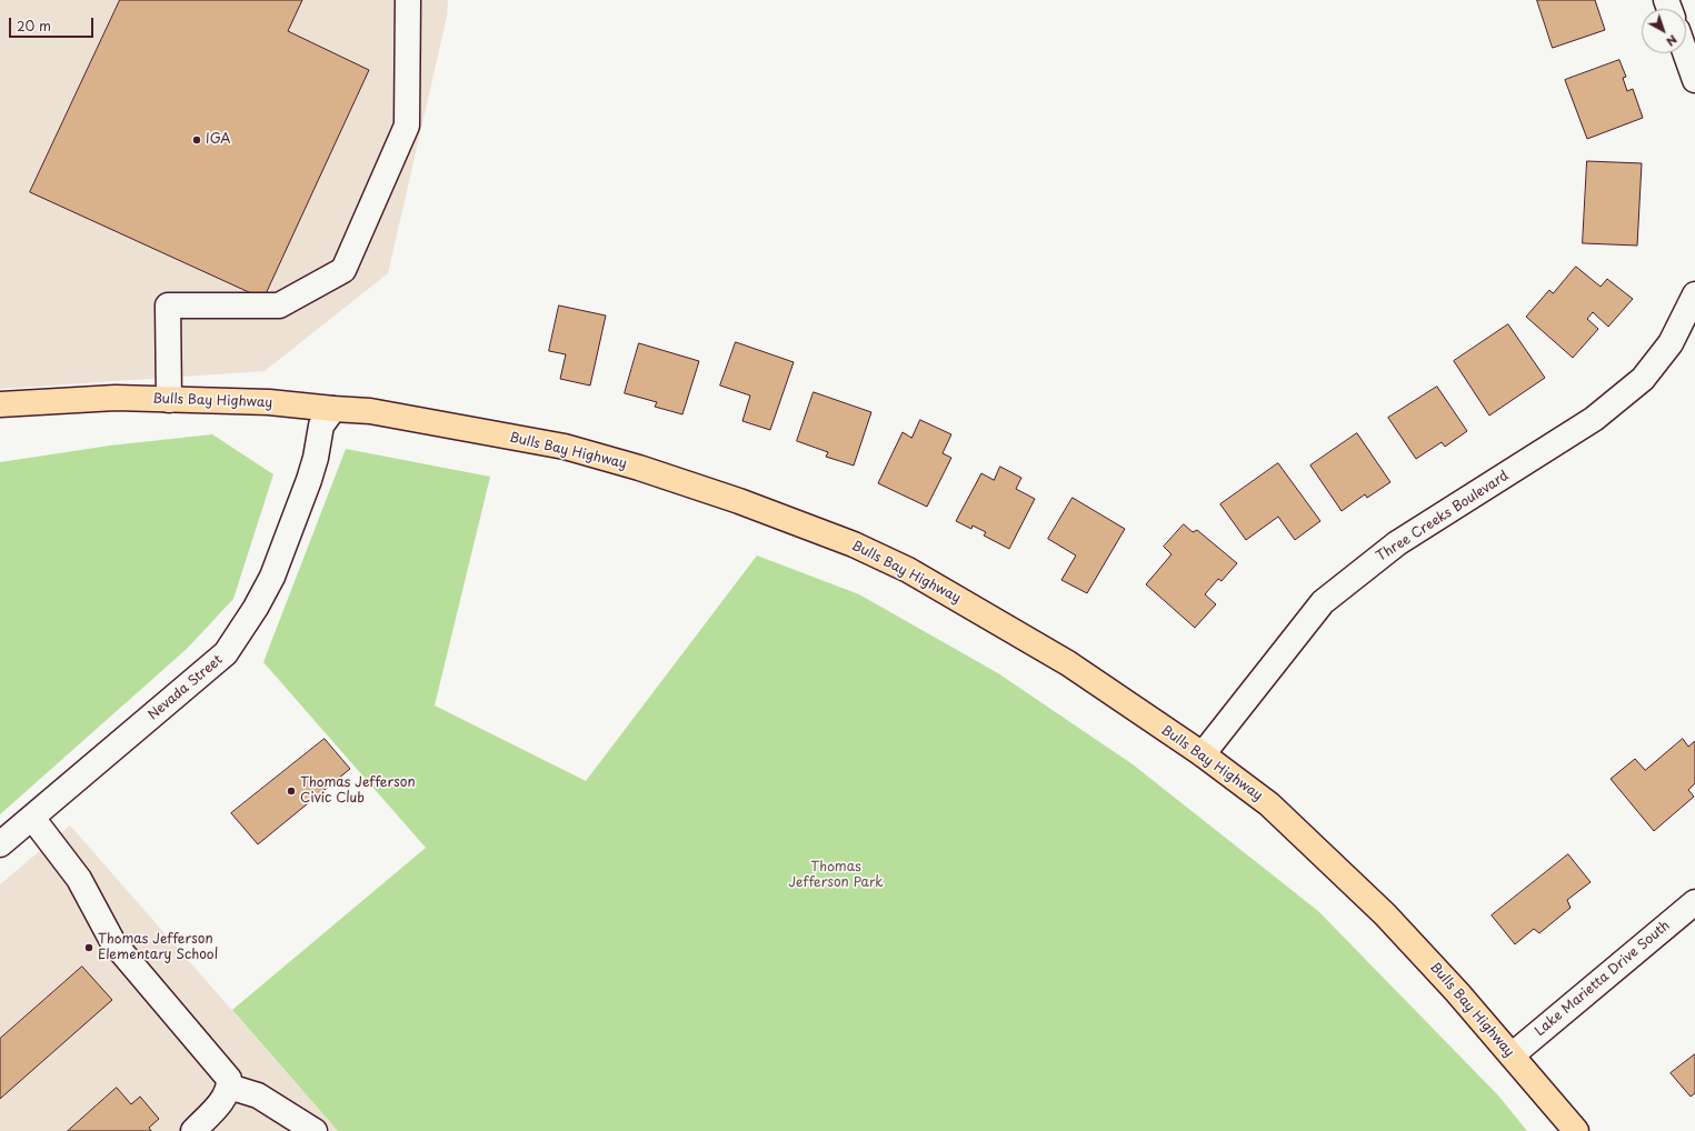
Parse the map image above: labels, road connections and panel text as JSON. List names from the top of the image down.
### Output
{
  "streets": {
    "main road": ["Bulls Bay Highway"],
    "street": ["Three Creeks Boulevard", "Nevada Street", "Lake Marietta Drive South"]
  },
  "crossings": [
    ["Bulls Bay Highway", "Three Creeks Boulevard"],
    ["Bulls Bay Highway", "Nevada Street"],
    ["Bulls Bay Highway", "Lake Marietta Drive South"]
  ],
  "parks": ["Thomas Jefferson Park"],
  "places": ["IGA", "Thomas Jefferson Civic Club", "Thomas Jefferson Elementary School"],
  "scale_bar": "20 m",
  "north": "bottom right"
}
